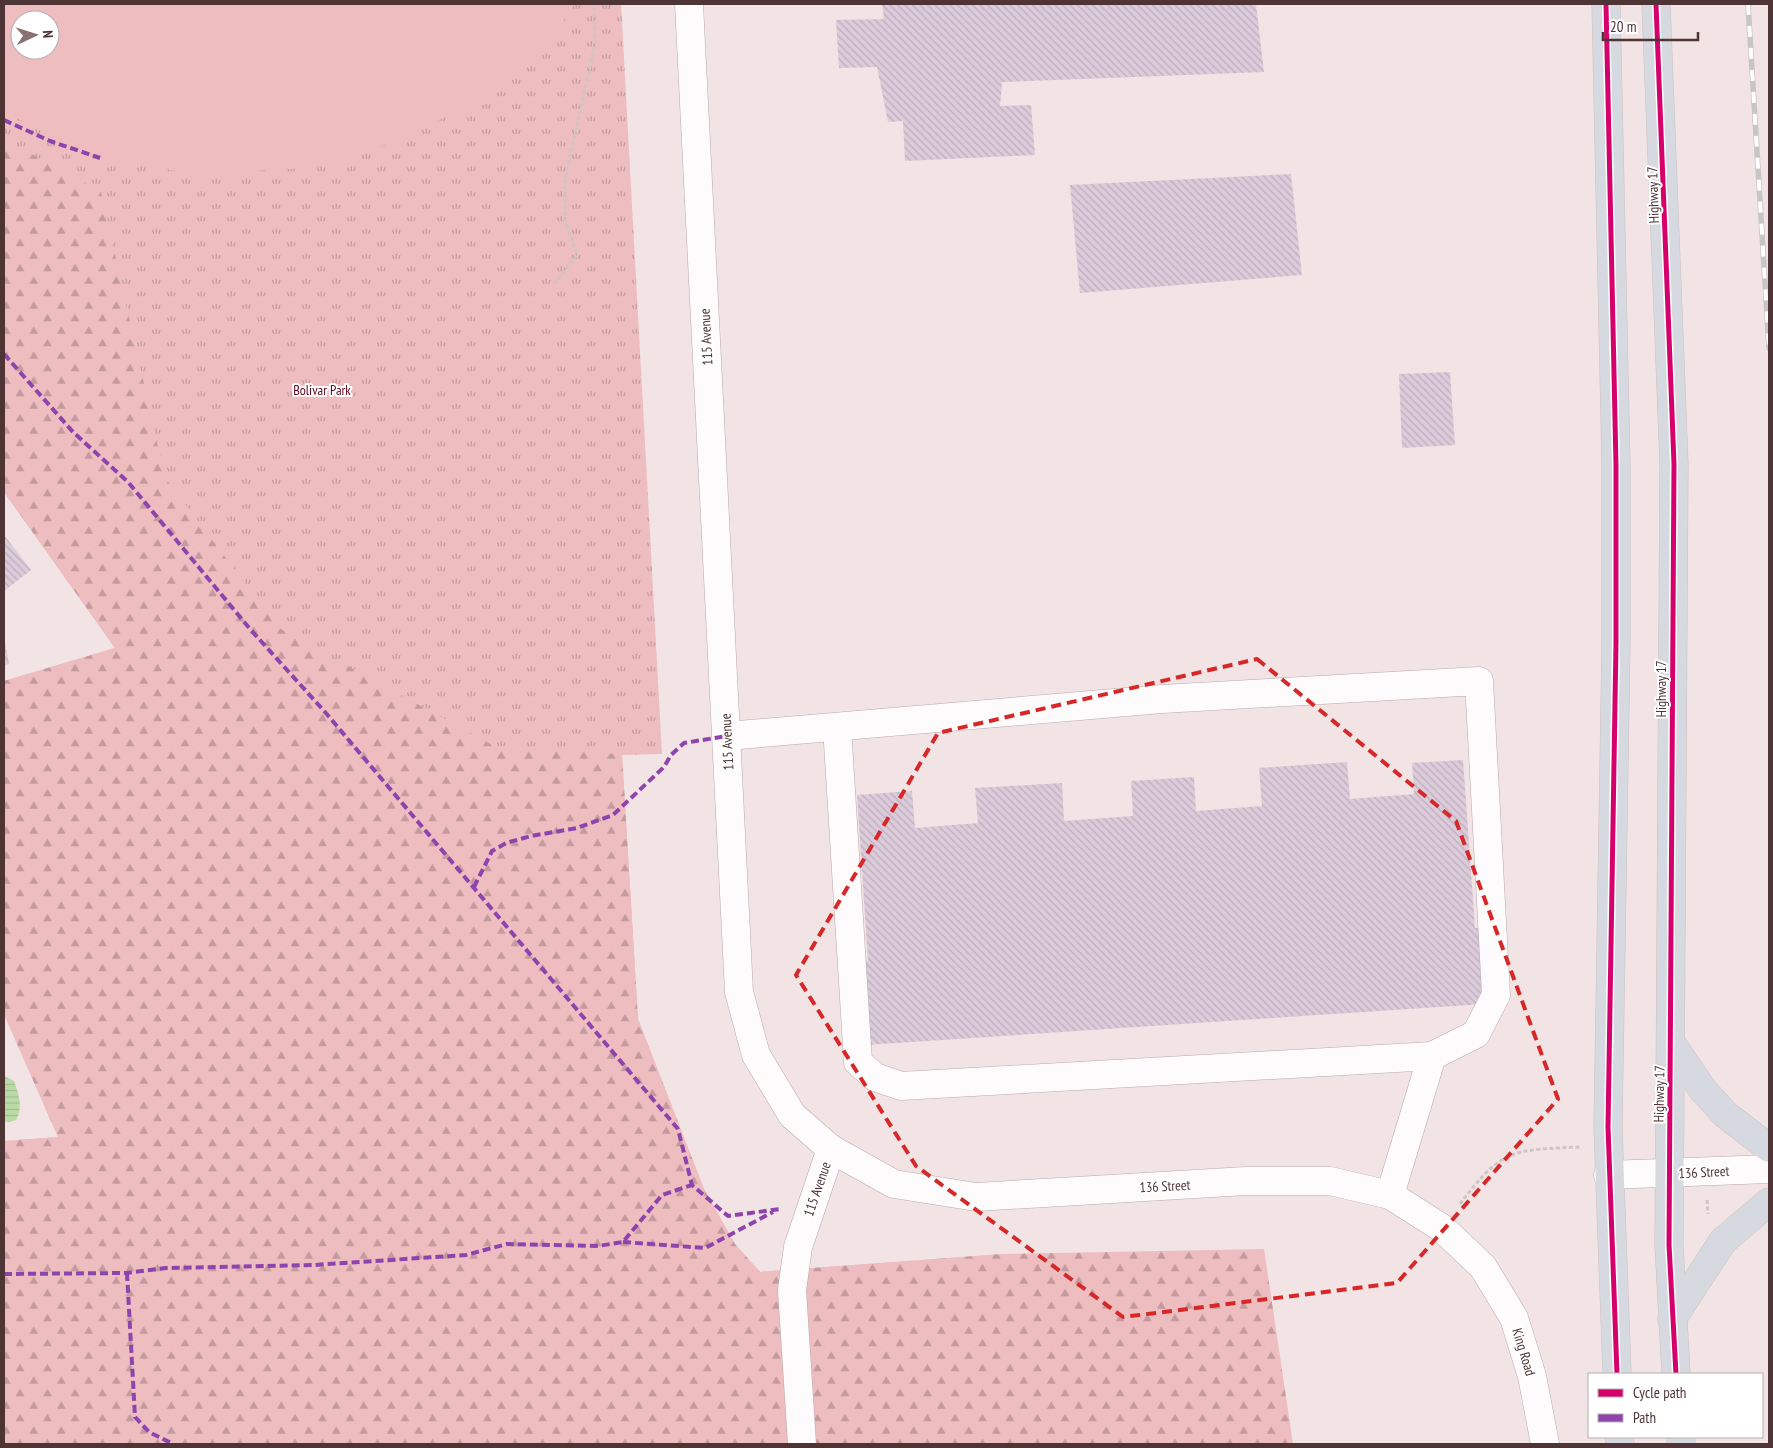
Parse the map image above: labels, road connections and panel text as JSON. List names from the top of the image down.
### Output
{
  "streets": {
    "highway": ["Highway 17"],
    "street": ["115 Avenue", "136 Street", "King Road"]
  },
  "crossings": [
    ["Highway 17", "136 Street"],
    ["115 Avenue", "136 Street"],
    ["136 Street", "King Road"]
  ],
  "parks": ["Bolivar Park"],
  "legend": ["Cycle path", "Path"],
  "scale_bar": "20 m",
  "north": "right"
}
